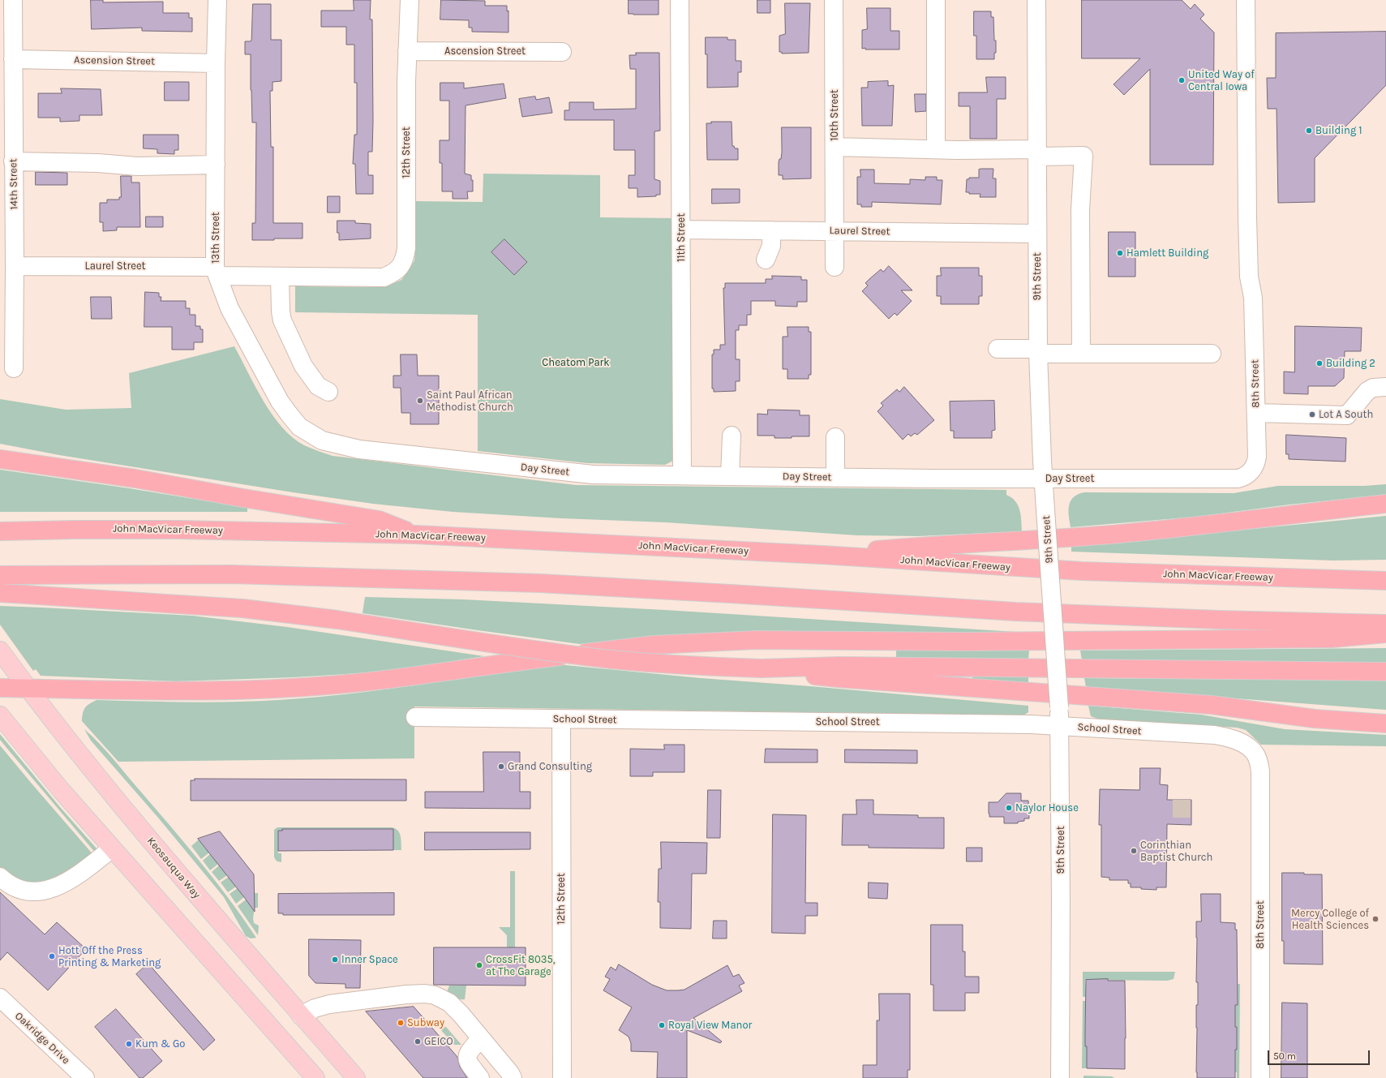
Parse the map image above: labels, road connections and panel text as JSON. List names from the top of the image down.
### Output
{
  "streets": {
    "highway": ["John MacVicar Freeway"],
    "main road": ["Keosauqua Way"],
    "street": [
      "Ascension Street",
      "10th Street",
      "12th Street",
      "14th Street",
      "Laurel Street",
      "13th Street",
      "11th Street",
      "9th Street",
      "8th Street",
      "Day Street",
      "School Street",
      "Oakridge Drive"
    ]
  },
  "crossings": [
    ["Ascension Street", "12th Street"],
    ["Ascension Street", "14th Street"],
    ["Ascension Street", "13th Street"],
    ["10th Street", "Laurel Street"],
    ["12th Street", "Laurel Street"],
    ["12th Street", "School Street"],
    ["14th Street", "Laurel Street"],
    ["Laurel Street", "13th Street"],
    ["Laurel Street", "11th Street"],
    ["Laurel Street", "9th Street"],
    ["13th Street", "Day Street"],
    ["11th Street", "Day Street"],
    ["9th Street", "Day Street"],
    ["9th Street", "School Street"],
    ["8th Street", "Day Street"],
    ["8th Street", "School Street"]
  ],
  "parks": ["Cheatom Park"],
  "places": [
    "United Way of Central Iowa",
    "Building 1",
    "Hamlett Building",
    "Building 2",
    "Saint Paul African Methodist Church",
    "Lot A South",
    "Grand Consulting",
    "Naylor House",
    "Corinthian Baptist Church",
    "Mercy College of Health Sciences",
    "Hott Off the Press Printing & Marketing",
    "Inner Space",
    "CrossFit 8035, at The Garage",
    "Subway",
    "Royal View Manor",
    "GEICO",
    "Kum & Go"
  ],
  "scale_bar": "50 m"
}
